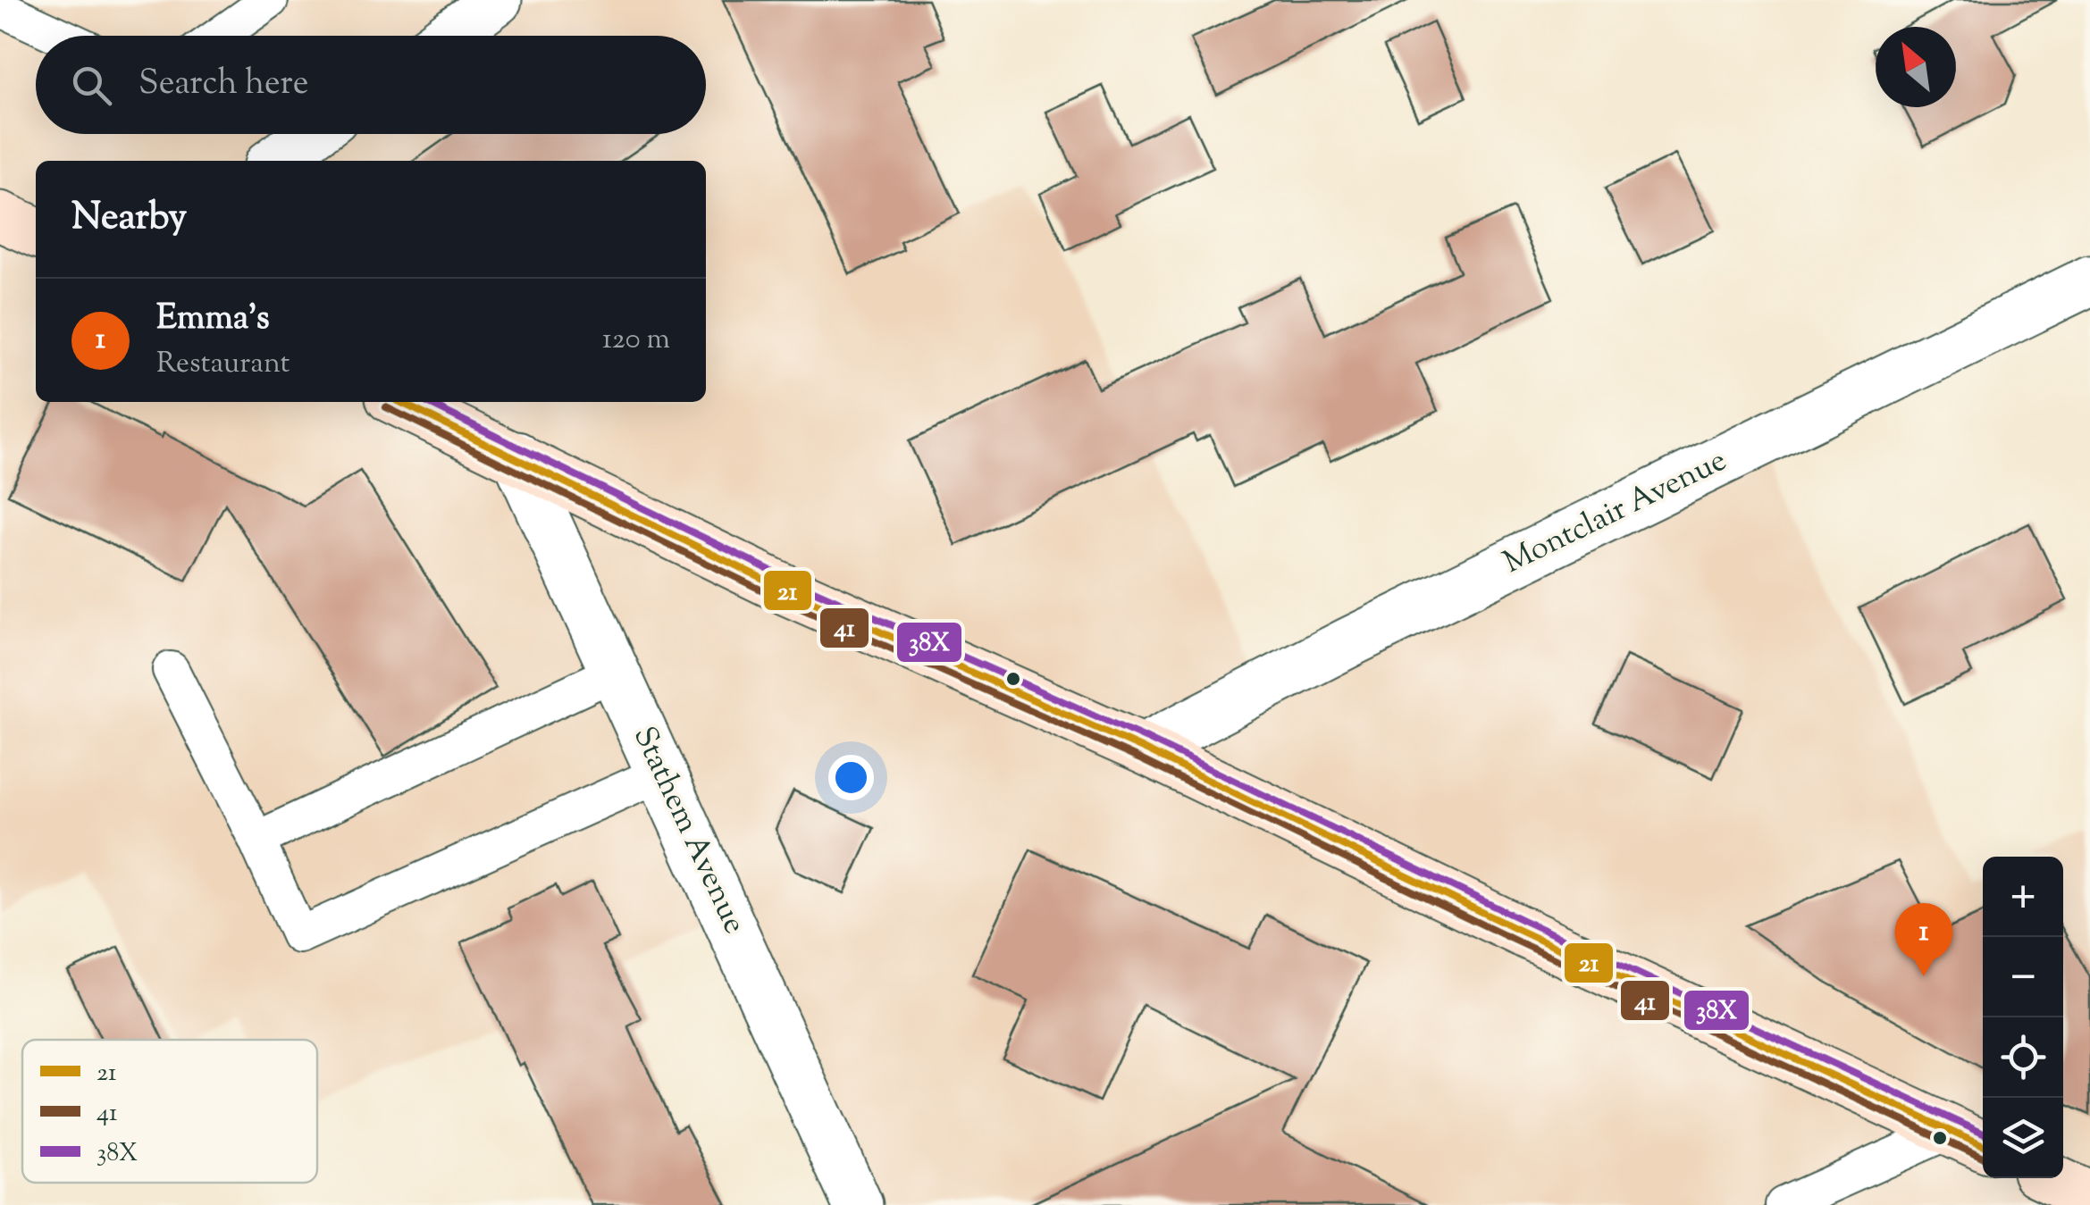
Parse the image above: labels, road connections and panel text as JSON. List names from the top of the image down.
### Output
{
  "streets": {
    "street": ["Montclair Avenue", "Stathem Avenue"]
  },
  "lines": ["transit line 21", "transit line 38X", "transit line 41"],
  "legend": ["21", "41", "38X"],
  "north": "top left",
  "page": {
    "search": "Search here",
    "heading": "Nearby",
    "list": [
      {
        "mark": "1",
        "name": "Emma's",
        "note": "Restaurant",
        "value": "120 m"
      }
    ],
    "map_buttons": ["+", "−"],
    "pins": "1"
  }
}
